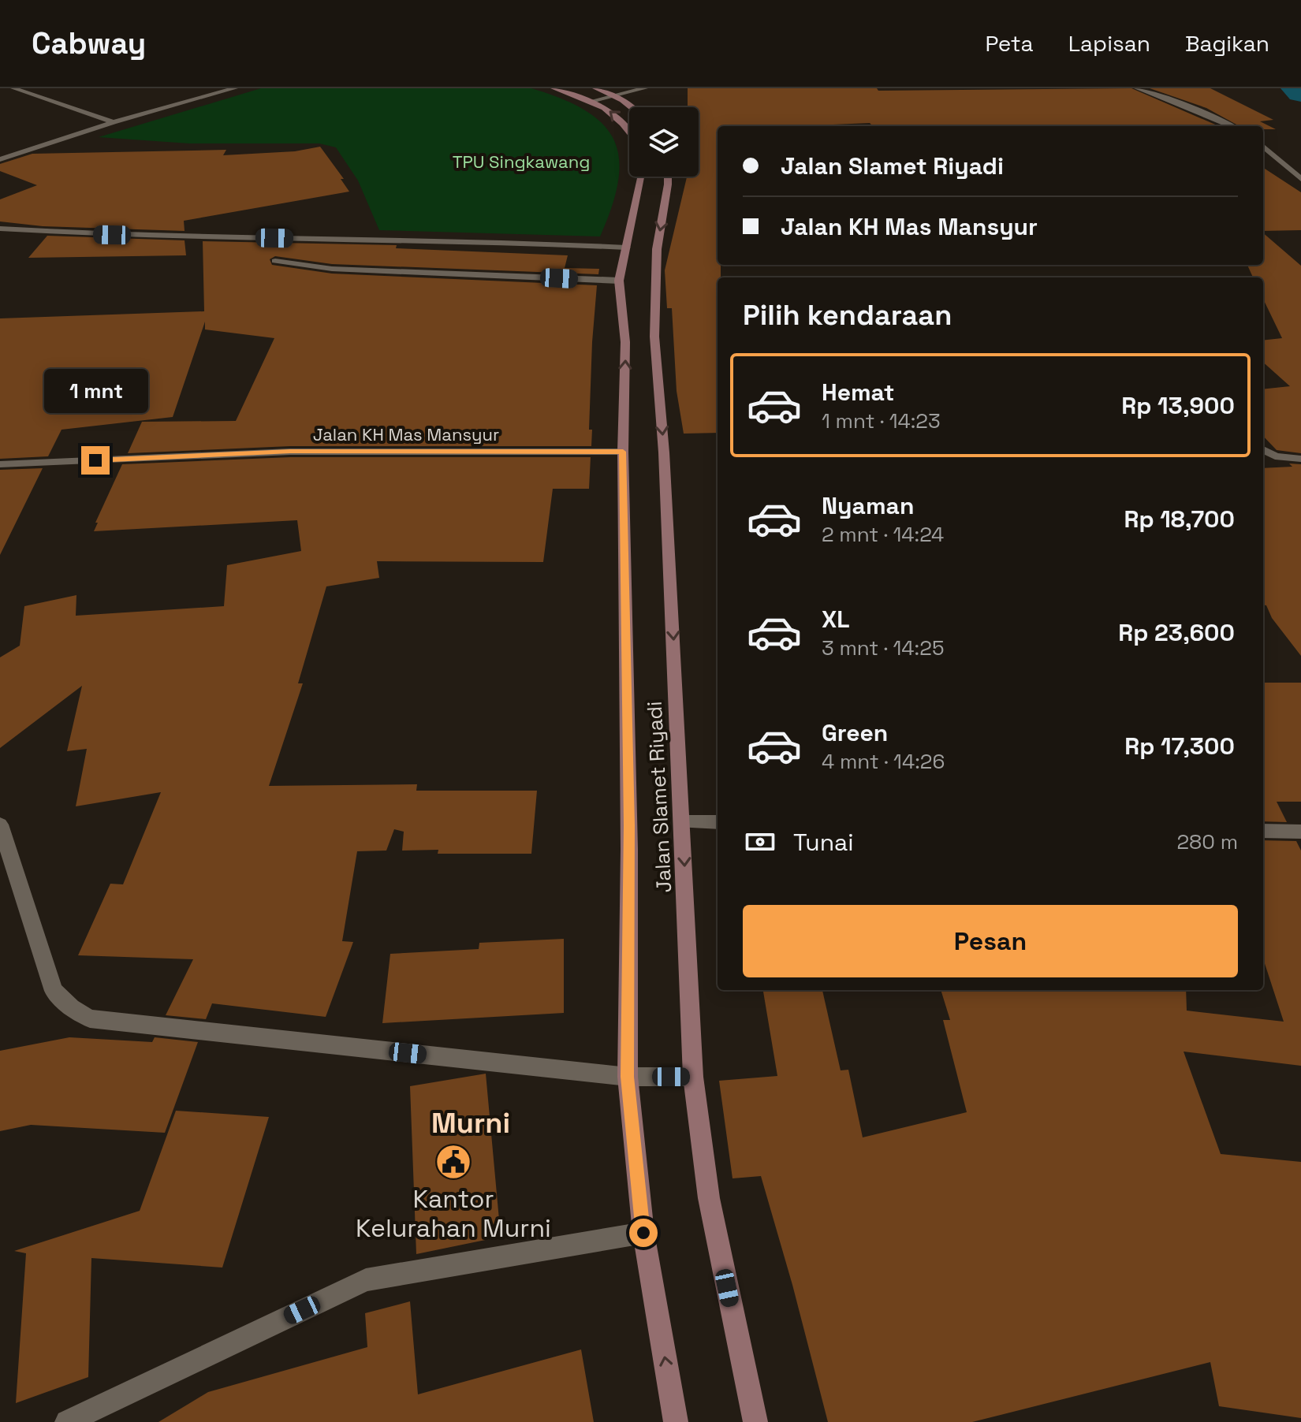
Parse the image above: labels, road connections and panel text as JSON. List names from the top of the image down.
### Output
{
  "streets": {
    "main road": ["Jalan Slamet Riyadi"],
    "street": ["Jalan KH Mas Mansyur"]
  },
  "crossings": [
    ["Jalan KH Mas Mansyur", "Jalan Slamet Riyadi"]
  ],
  "districts": ["Murni"],
  "parks": ["TPU Singkawang"],
  "places": {
    "public building": ["Kantor Kelurahan Murni"]
  },
  "page": {
    "header": "Cabway",
    "nav": ["Peta", "Lapisan", "Bagikan"],
    "banner": ["Jalan Slamet Riyadi", "Jalan KH Mas Mansyur"],
    "heading": "Pilih kendaraan",
    "list": [
      {
        "name": "Hemat",
        "note": "1 mnt · 14:23",
        "value": "Rp 13,900"
      },
      {
        "name": "Nyaman",
        "note": "2 mnt · 14:24",
        "value": "Rp 18,700"
      },
      {
        "name": "XL",
        "note": "3 mnt · 14:25",
        "value": "Rp 23,600"
      },
      {
        "name": "Green",
        "note": "4 mnt · 14:26",
        "value": "Rp 17,300"
      }
    ],
    "bubble": "1 mnt",
    "pay": ["Tunai", "280 m"],
    "buttons": "Pesan"
  }
}
